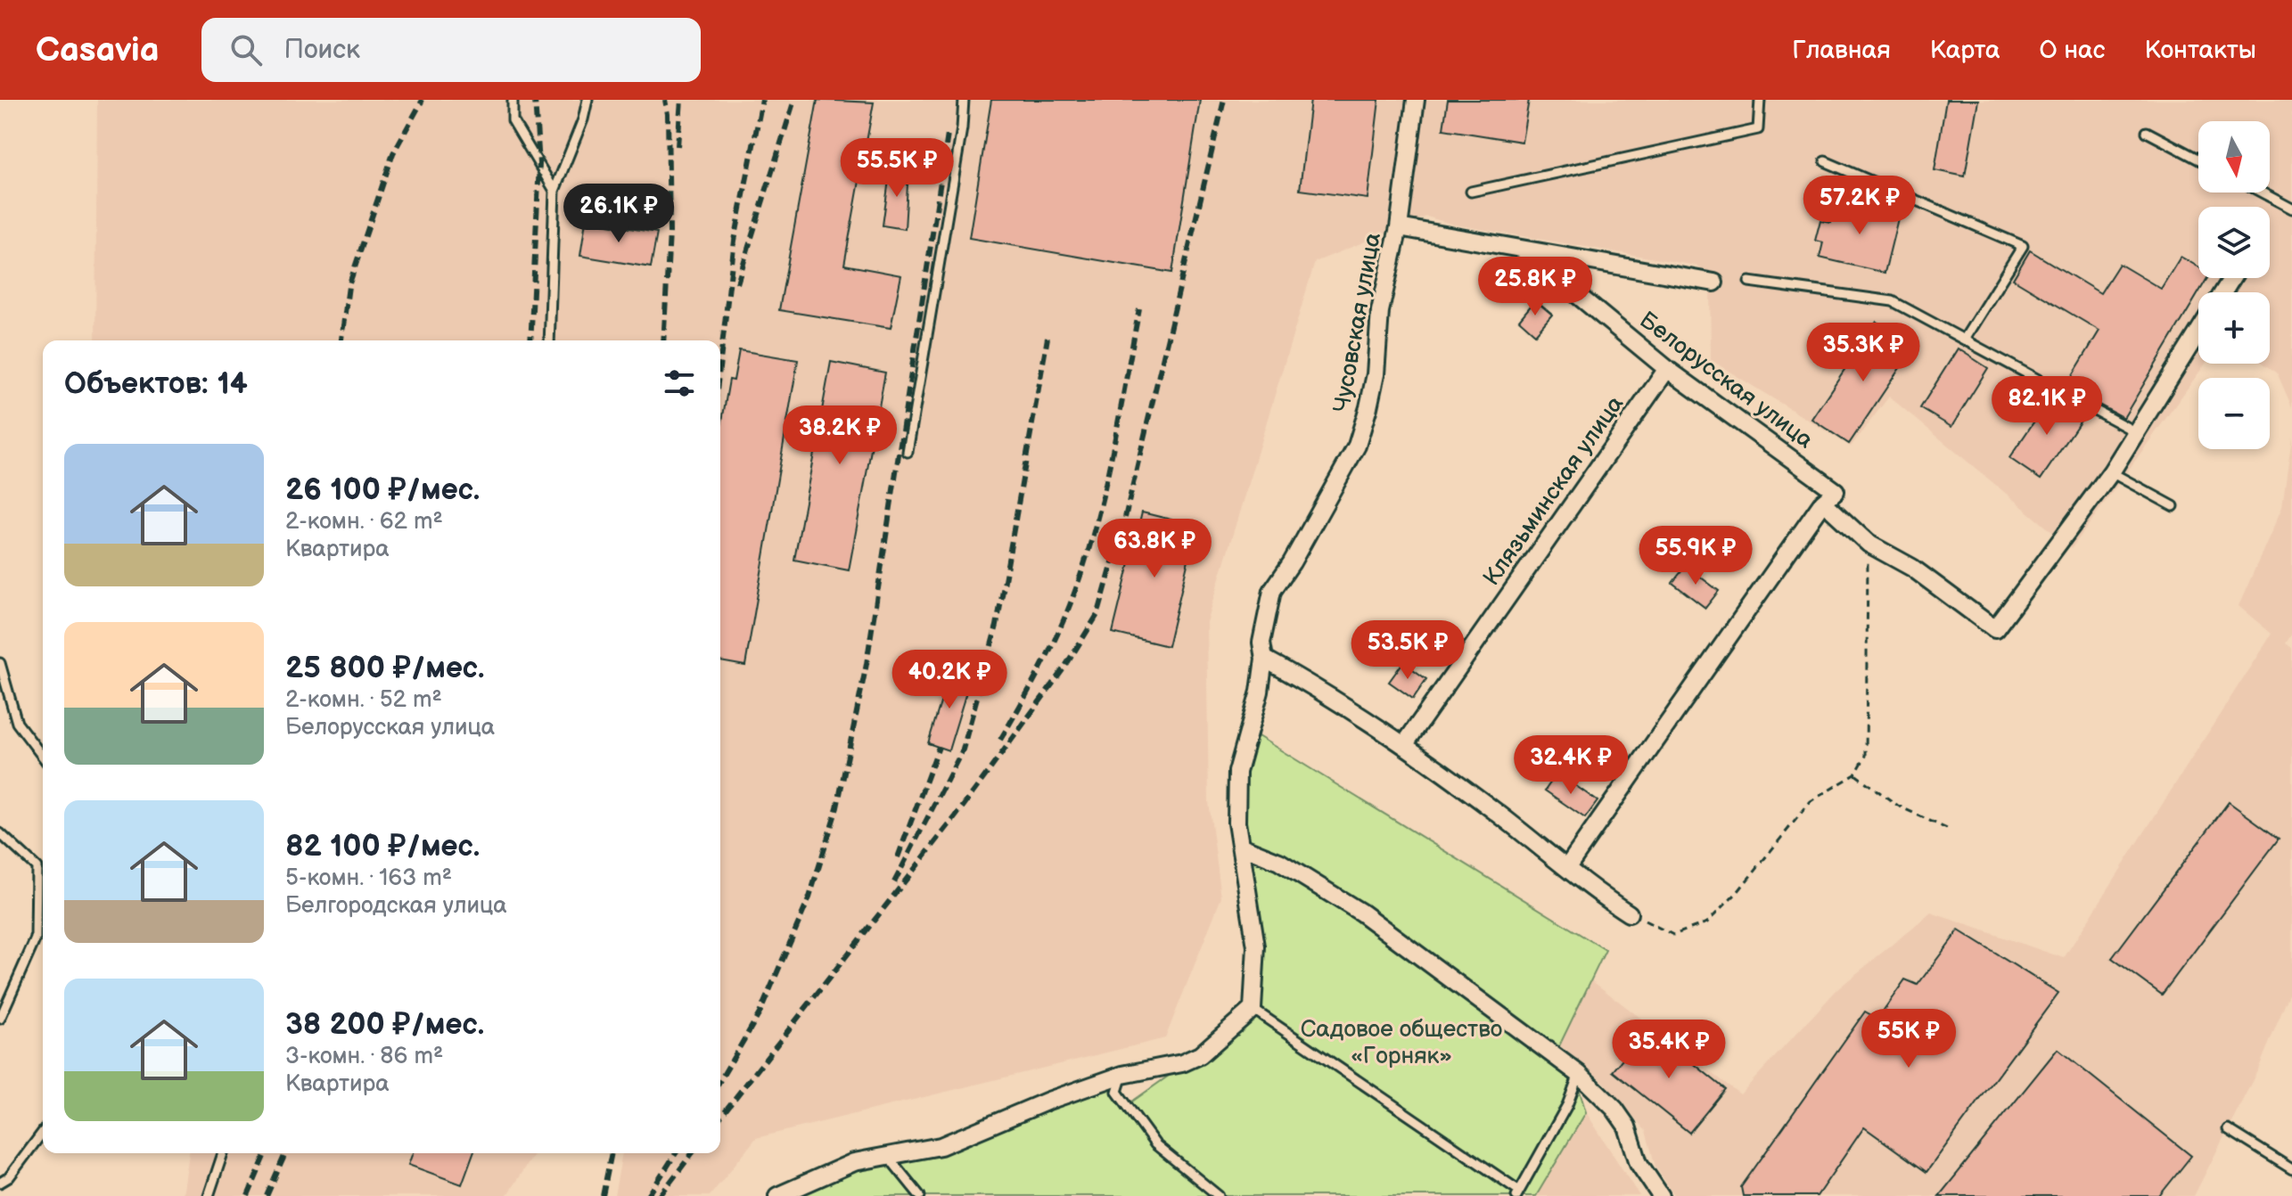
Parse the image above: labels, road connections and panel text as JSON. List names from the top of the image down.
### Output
{
  "streets": {
    "street": ["Чусовская улица", "Белорусская улица", "Клязьминская улица"]
  },
  "crossings": [
    ["Белорусская улица", "Клязьминская улица"]
  ],
  "parks": ["Садовое общество «Горняк»"],
  "north": "bottom",
  "page": {
    "header": "Casavia",
    "search": "Поиск",
    "nav": [
      "Главная",
      "Карта",
      "О нас",
      "Контакты"
    ],
    "map_buttons": ["+", "−"],
    "price": [
      "55.5K ₽",
      "57.2K ₽",
      "26.1K ₽",
      "25.8K ₽",
      "35.3K ₽",
      "82.1K ₽",
      "38.2K ₽",
      "63.8K ₽",
      "55.9K ₽",
      "53.5K ₽",
      "40.2K ₽",
      "32.4K ₽",
      "55K ₽",
      "35.4K ₽"
    ],
    "heading": "Объектов: 14",
    "list": [
      {
        "name": "26 100 ₽/мес.",
        "note": "2-комн. · 62 m² · Квартира"
      },
      {
        "name": "25 800 ₽/мес.",
        "note": "2-комн. · 52 m² · Белорусская улица"
      },
      {
        "name": "82 100 ₽/мес.",
        "note": "5-комн. · 163 m² · Белгородская улица"
      },
      {
        "name": "38 200 ₽/мес.",
        "note": "3-комн. · 86 m² · Квартира"
      }
    ]
  }
}
